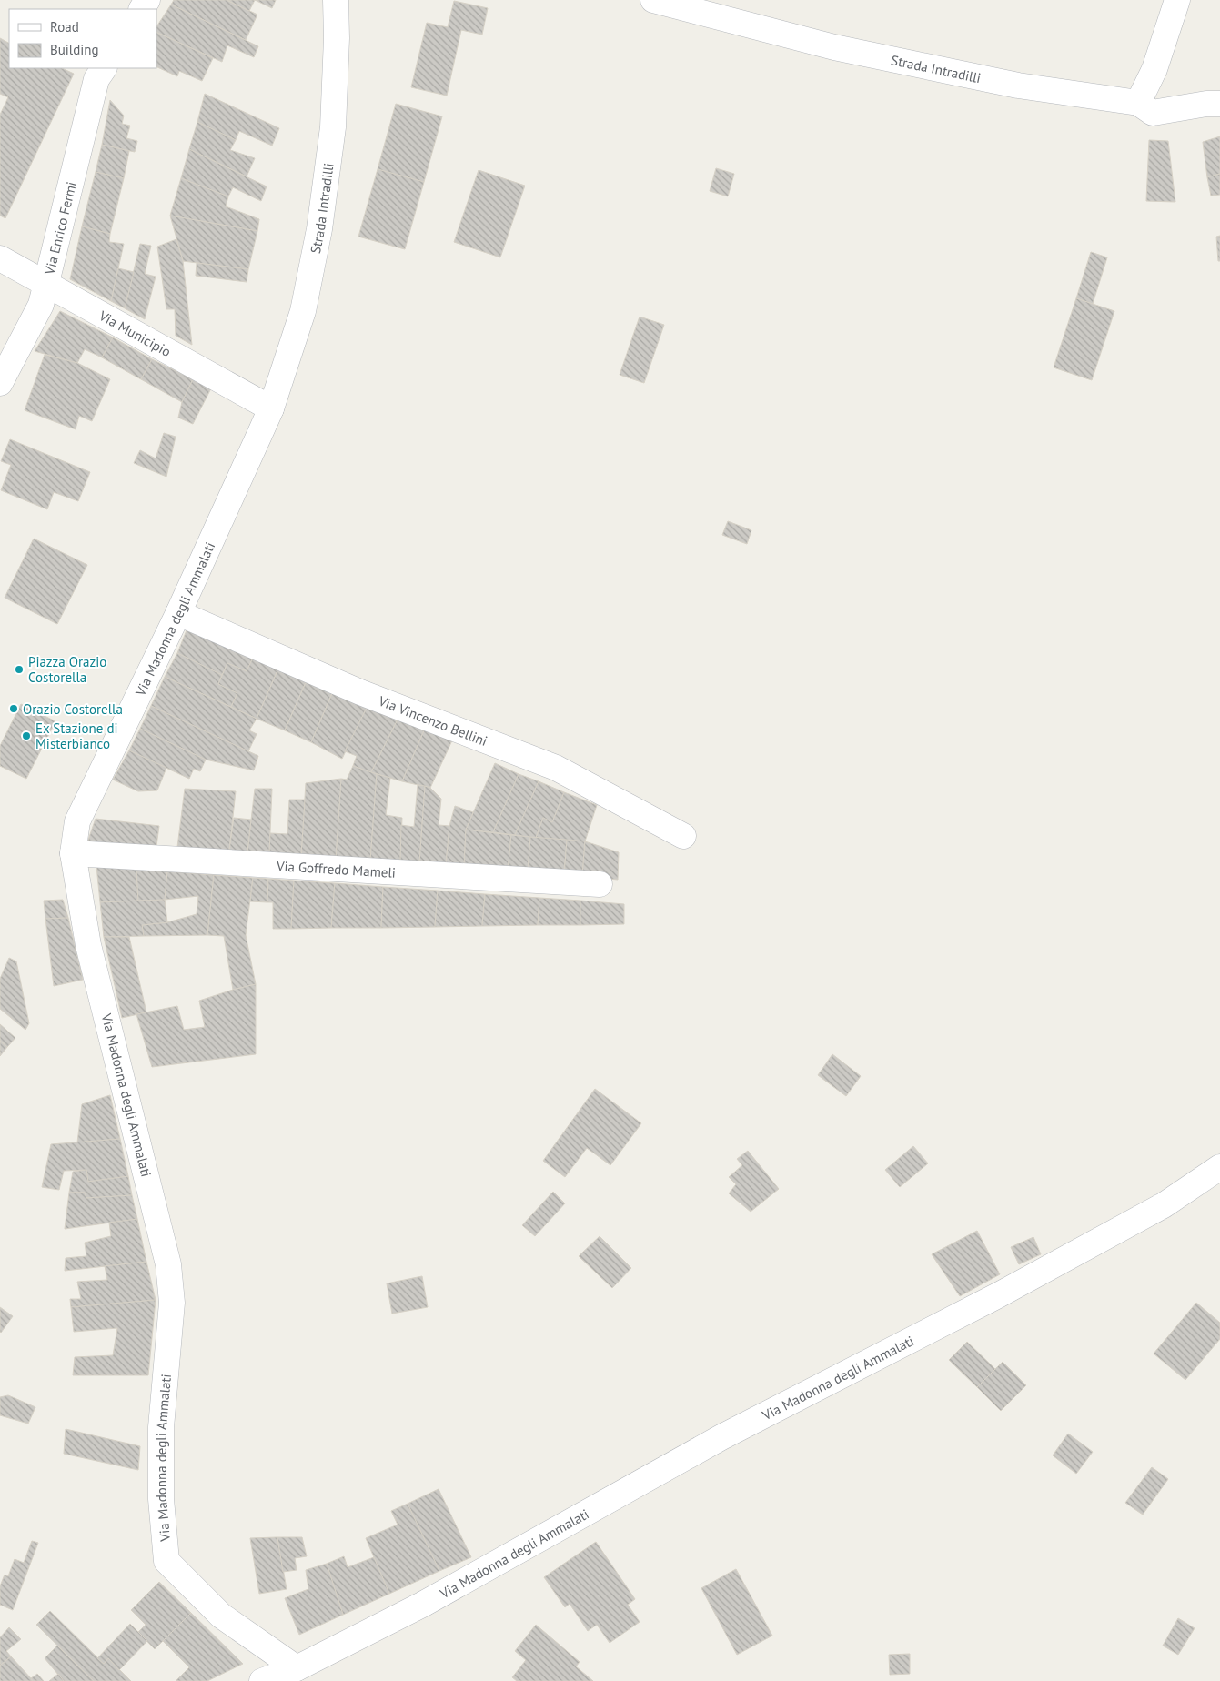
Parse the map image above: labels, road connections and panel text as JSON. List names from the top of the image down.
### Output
{
  "streets": {
    "street": [
      "Strada Intradilli",
      "Via Enrico Fermi",
      "Via Municipio",
      "Via Madonna degli Ammalati",
      "Via Vincenzo Bellini",
      "Via Goffredo Mameli"
    ]
  },
  "crossings": [
    ["Strada Intradilli", "Via Municipio"],
    ["Strada Intradilli", "Via Madonna degli Ammalati"],
    ["Via Enrico Fermi", "Via Municipio"],
    ["Via Municipio", "Via Madonna degli Ammalati"],
    ["Via Madonna degli Ammalati", "Via Vincenzo Bellini"],
    ["Via Madonna degli Ammalati", "Via Goffredo Mameli"]
  ],
  "places": ["Piazza Orazio Costorella", "Orazio Costorella", "Ex Stazione di Misterbianco"],
  "legend": ["Road", "Building"]
}
